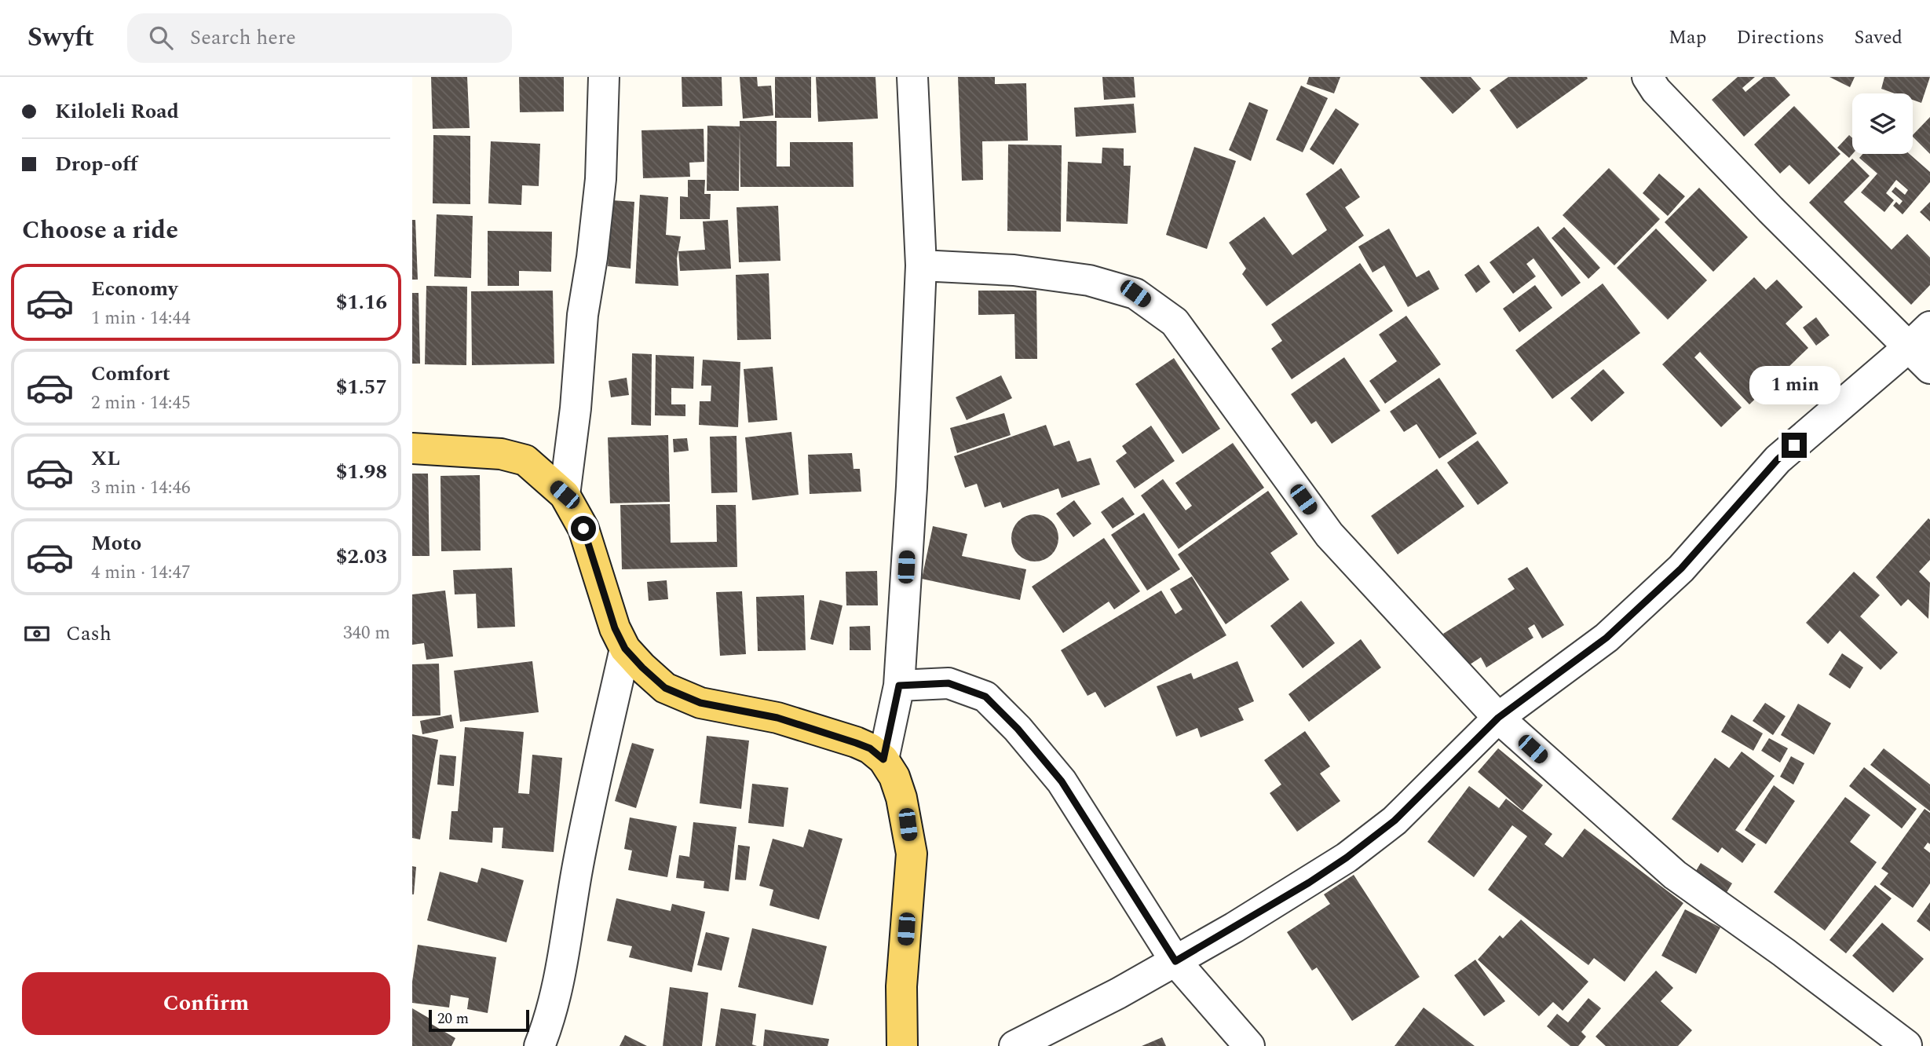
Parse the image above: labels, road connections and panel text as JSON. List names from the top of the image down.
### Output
{
  "scale_bar": "20 m",
  "page": {
    "header": "Swyft",
    "search": "Search here",
    "nav": ["Map", "Directions", "Saved"],
    "banner": ["Kiloleli Road", "Drop-off"],
    "heading": "Choose a ride",
    "list": [
      {
        "name": "Economy",
        "note": "1 min · 14:44",
        "value": "$1.16"
      },
      {
        "name": "Comfort",
        "note": "2 min · 14:45",
        "value": "$1.57"
      },
      {
        "name": "XL",
        "note": "3 min · 14:46",
        "value": "$1.98"
      },
      {
        "name": "Moto",
        "note": "4 min · 14:47",
        "value": "$2.03"
      }
    ],
    "bubble": "1 min",
    "pay": ["Cash", "340 m"],
    "buttons": "Confirm",
    "scale": "20 m"
  }
}
